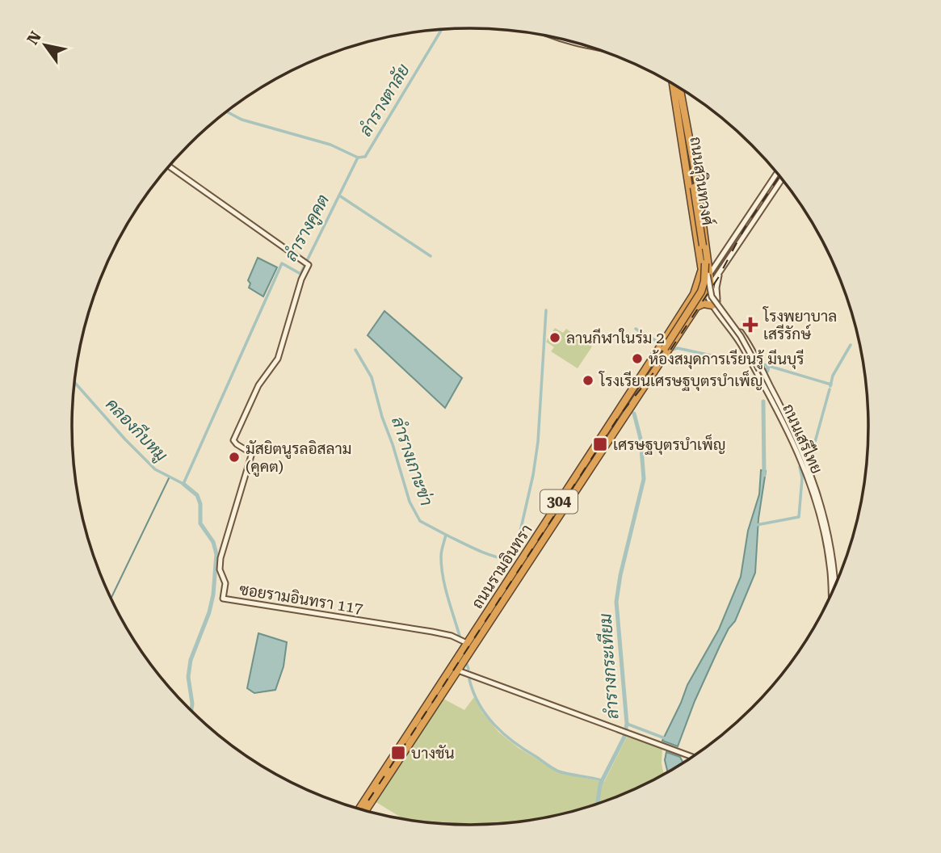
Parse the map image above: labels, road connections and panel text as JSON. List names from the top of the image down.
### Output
{
  "streets": {
    "highway": ["ถนนสุวินทวงศ์", "304", "ถนนรามอินทรา"],
    "main road": ["ถนนเสรีไทย", "ซอยรามอินทรา 117"]
  },
  "crossings": [
    ["ถนนสุวินทวงศ์", "ถนนเสรีไทย"],
    ["ถนนสุวินทวงศ์", "ถนนรามอินทรา"],
    ["ถนนเสรีไทย", "ถนนรามอินทรา"],
    ["ถนนรามอินทรา", "ซอยรามอินทรา 117"]
  ],
  "water": [
    "ลำรางตาลัย",
    "ลำรางคูคต",
    "คลองกีบหมู",
    "ลำรางเกาะข่า",
    "ลำรางกระเทียม"
  ],
  "places": {
    "health": ["โรงพยาบาล เสรีรักษ์"],
    "other": [
      "ลานกีฬาในร่ม 2",
      "ห้องสมุดการเรียนรู้ มีนบุรี",
      "โรงเรียนเศรษฐบุตรบำเพ็ญ",
      "มัสยิตนูรลอิสลาม (คูคต)"
    ],
    "transit": ["เศรษฐบุตรบำเพ็ญ", "บางชัน"]
  },
  "north": "top left"
}
